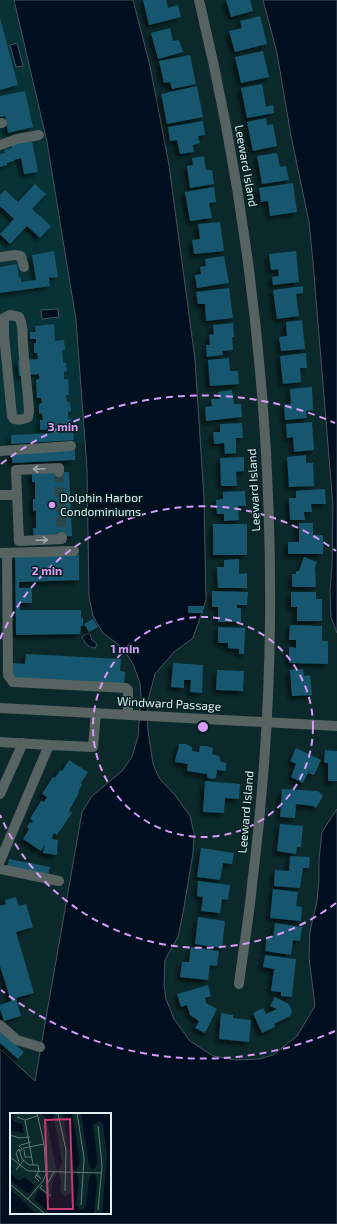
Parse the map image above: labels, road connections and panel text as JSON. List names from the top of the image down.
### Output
{
  "streets": {
    "street": ["Leeward Island", "Windward Passage"]
  },
  "crossings": [
    ["Leeward Island", "Windward Passage"]
  ],
  "places": ["Dolphin Harbor Condominiums"],
  "rings": ["3 min", "2 min", "1 min"]
}
